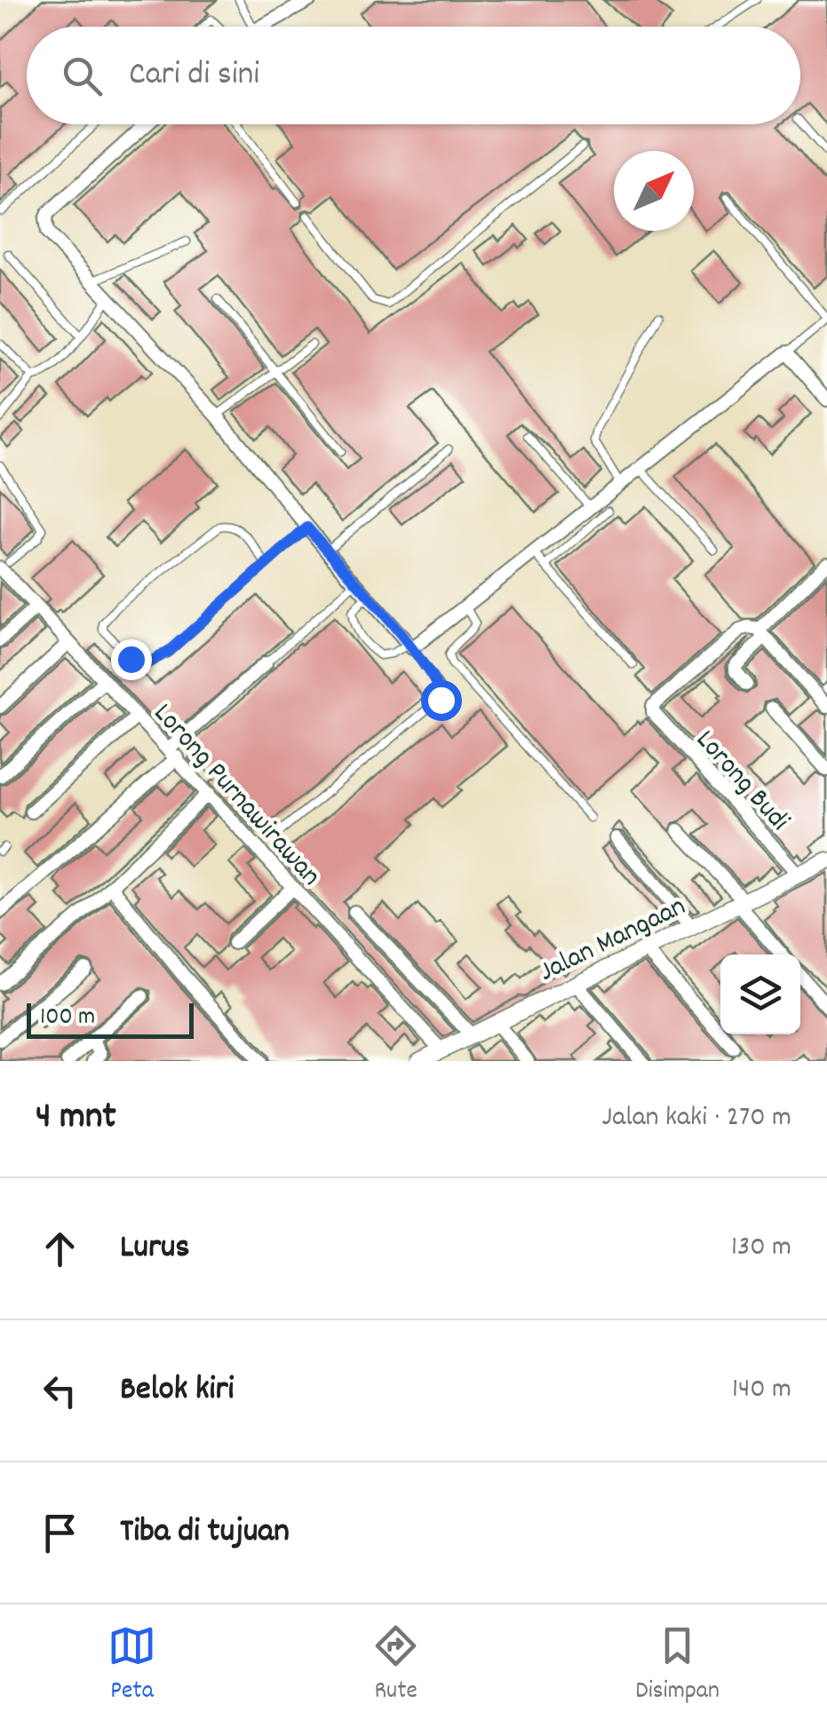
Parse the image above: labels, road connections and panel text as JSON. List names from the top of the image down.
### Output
{
  "streets": {
    "street": ["Lorong Budi", "Lorong Purnawirawan", "Jalan Mangaan"]
  },
  "crossings": [
    ["Lorong Budi", "Jalan Mangaan"],
    ["Lorong Purnawirawan", "Jalan Mangaan"]
  ],
  "scale_bar": "100 m",
  "north": "top right",
  "page": {
    "search": "Cari di sini",
    "scale": "100 m",
    "heading": ["4 mnt", "Jalan kaki · 270 m"],
    "list": [
      ["Lurus", "130 m"],
      ["Belok kiri", "140 m"],
      "Tiba di tujuan"
    ],
    "nav": ["Peta", "Rute", "Disimpan"]
  }
}
